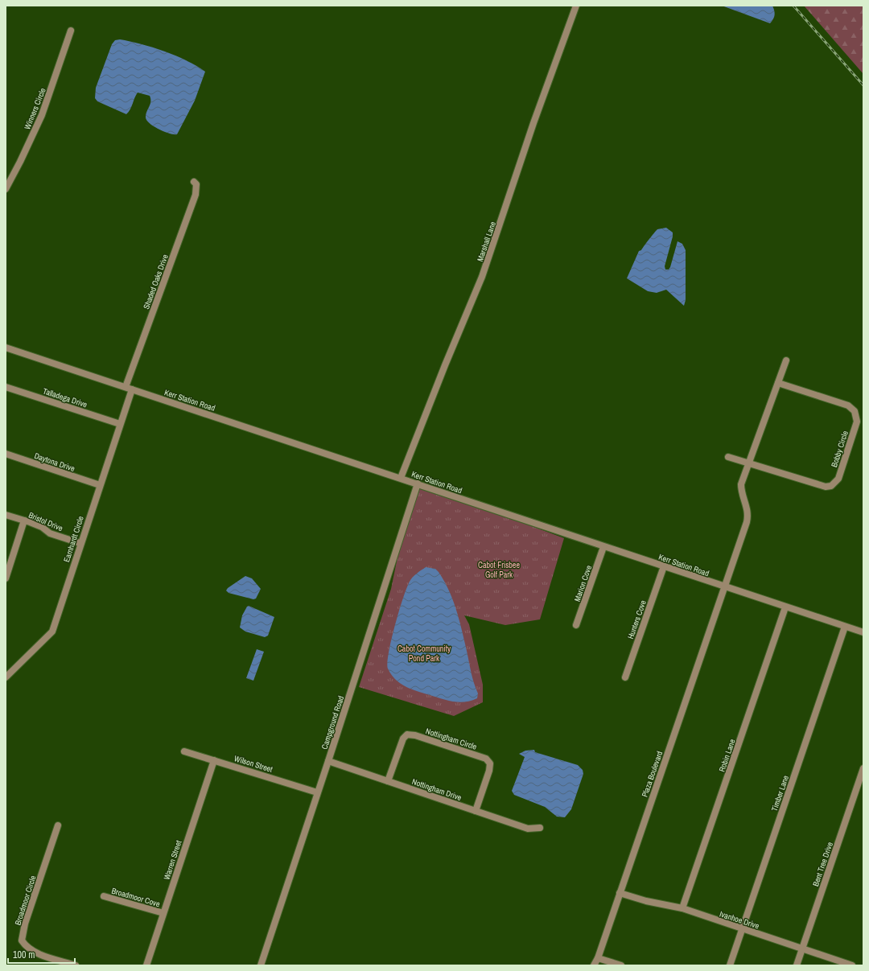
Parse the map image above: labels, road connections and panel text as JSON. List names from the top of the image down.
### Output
{
  "streets": {
    "street": [
      "Winners Circle",
      "Marshall Lane",
      "Shaded Oaks Drive",
      "Talladega Drive",
      "Kerr Station Road",
      "Bobby Circle",
      "Daytona Drive",
      "Bristol Drive",
      "Earnhardt Circle",
      "Marion Cove",
      "Hunters Cove",
      "Campground Road",
      "Nottingham Circle",
      "Robin Lane",
      "Wilson Street",
      "Plaza Boulevard",
      "Nottingham Drive",
      "Timber Lane",
      "Warren Street",
      "Bent Tree Drive",
      "Broadmoor Cove",
      "Broadmoor Circle",
      "Ivanhoe Drive"
    ]
  },
  "crossings": [
    ["Marshall Lane", "Kerr Station Road"],
    ["Shaded Oaks Drive", "Kerr Station Road"],
    ["Shaded Oaks Drive", "Earnhardt Circle"],
    ["Talladega Drive", "Earnhardt Circle"],
    ["Kerr Station Road", "Earnhardt Circle"],
    ["Kerr Station Road", "Marion Cove"],
    ["Kerr Station Road", "Hunters Cove"],
    ["Kerr Station Road", "Campground Road"],
    ["Kerr Station Road", "Robin Lane"],
    ["Kerr Station Road", "Plaza Boulevard"],
    ["Kerr Station Road", "Timber Lane"],
    ["Bobby Circle", "Plaza Boulevard"],
    ["Daytona Drive", "Earnhardt Circle"],
    ["Bristol Drive", "Earnhardt Circle"],
    ["Campground Road", "Wilson Street"],
    ["Campground Road", "Nottingham Drive"],
    ["Nottingham Circle", "Nottingham Drive"],
    ["Robin Lane", "Ivanhoe Drive"],
    ["Wilson Street", "Warren Street"],
    ["Plaza Boulevard", "Ivanhoe Drive"],
    ["Timber Lane", "Ivanhoe Drive"],
    ["Warren Street", "Broadmoor Cove"],
    ["Bent Tree Drive", "Ivanhoe Drive"]
  ],
  "parks": ["Cabot Frisbee Golf Park", "Cabot Community Pond Park"],
  "scale_bar": "100 m"
}
